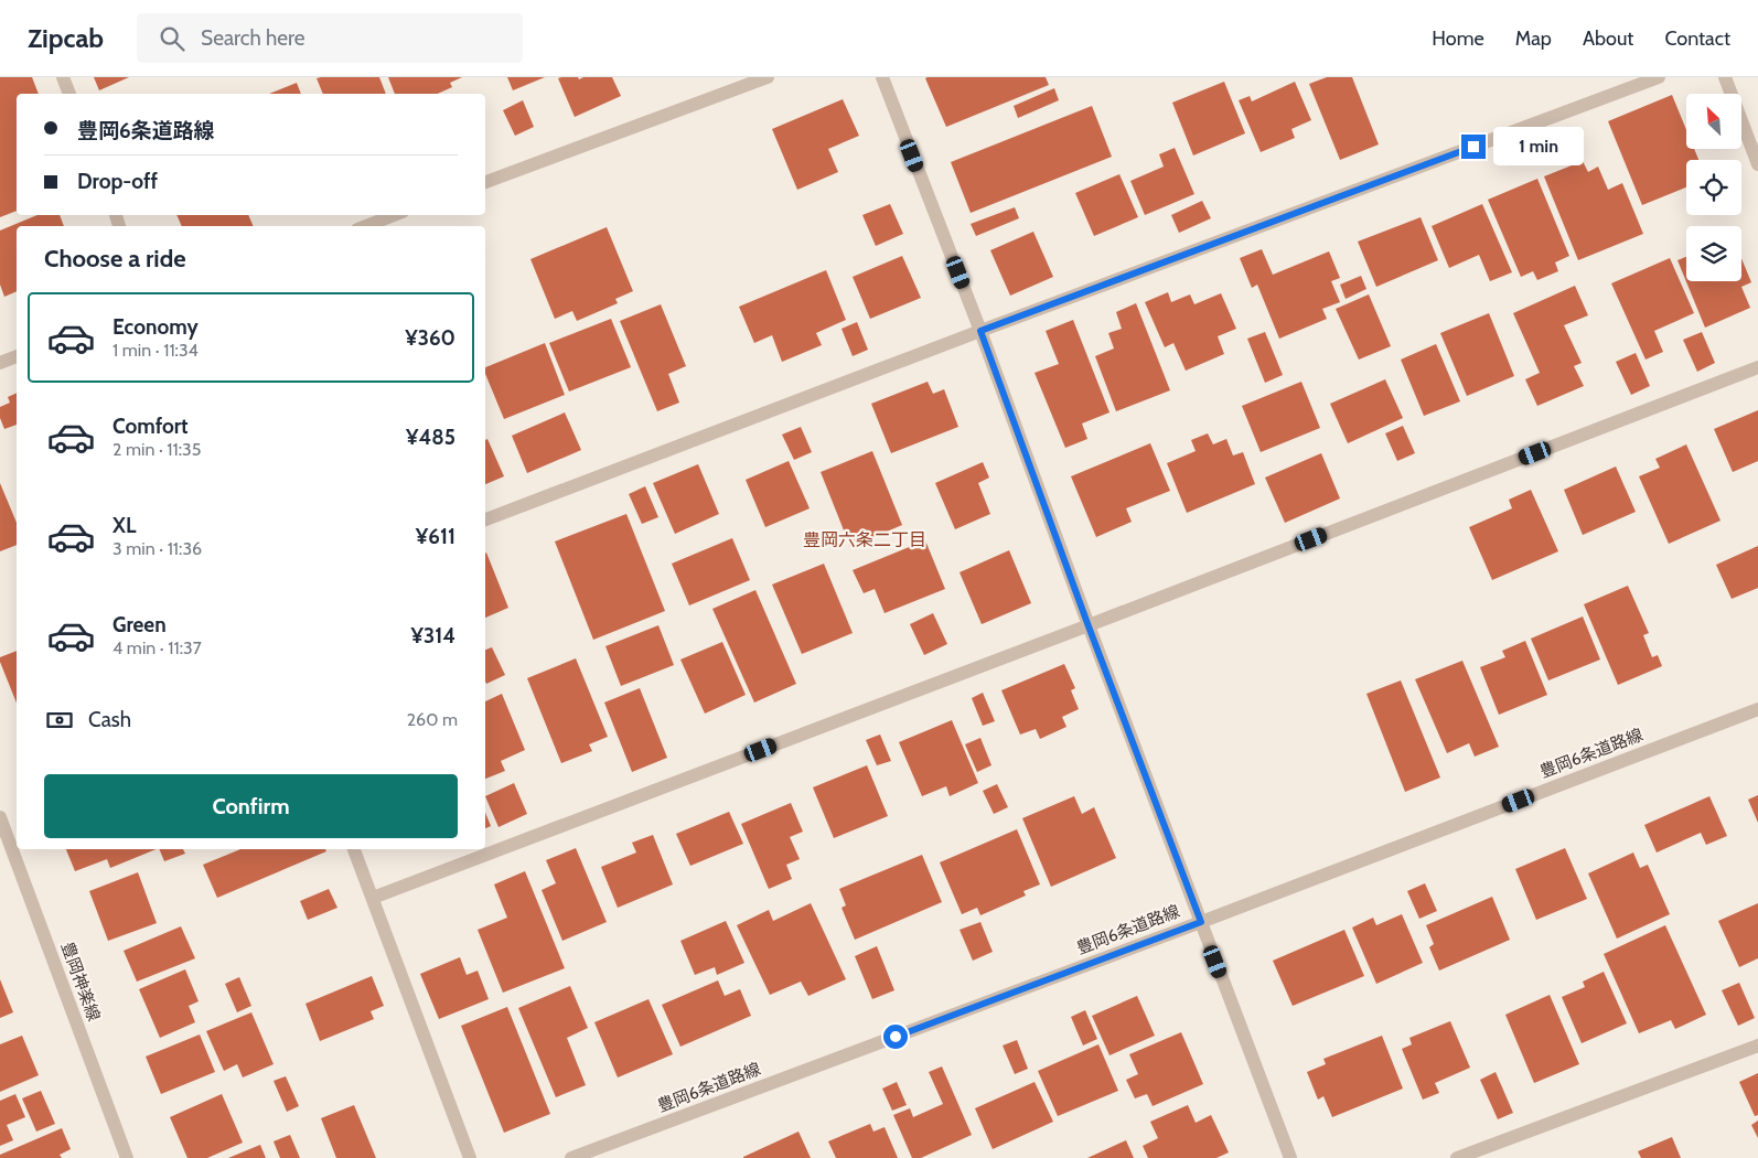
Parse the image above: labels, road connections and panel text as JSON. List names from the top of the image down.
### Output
{
  "streets": {
    "street": ["豊岡6条道路線", "豊岡神楽線"]
  },
  "districts": ["豊岡六条二丁目"],
  "north": "top left",
  "page": {
    "header": "Zipcab",
    "search": "Search here",
    "nav": [
      "Home",
      "Map",
      "About",
      "Contact"
    ],
    "banner": ["豊岡6条道路線", "Drop-off"],
    "bubble": "1 min",
    "heading": "Choose a ride",
    "list": [
      {
        "name": "Economy",
        "note": "1 min · 11:34",
        "value": "¥360"
      },
      {
        "name": "Comfort",
        "note": "2 min · 11:35",
        "value": "¥485"
      },
      {
        "name": "XL",
        "note": "3 min · 11:36",
        "value": "¥611"
      },
      {
        "name": "Green",
        "note": "4 min · 11:37",
        "value": "¥314"
      }
    ],
    "pay": ["Cash", "260 m"],
    "buttons": "Confirm"
  }
}
